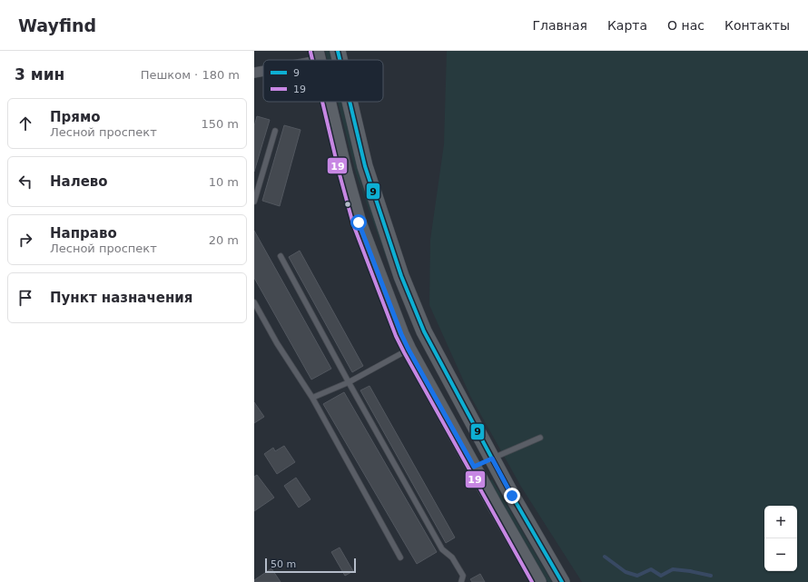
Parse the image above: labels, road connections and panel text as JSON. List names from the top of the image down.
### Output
{
  "lines": ["transit line 9", "transit line 19"],
  "legend": ["9", "19"],
  "scale_bar": "50 m",
  "page": {
    "header": "Wayfind",
    "nav": [
      "Главная",
      "Карта",
      "О нас",
      "Контакты"
    ],
    "heading": ["3 мин", "Пешком · 180 m"],
    "list": [
      ["Прямо", "Лесной проспект", "150 m"],
      ["Налево", "10 m"],
      ["Направо", "Лесной проспект", "20 m"],
      "Пункт назначения"
    ],
    "map_buttons": ["+", "−"],
    "scale": "50 m"
  }
}
